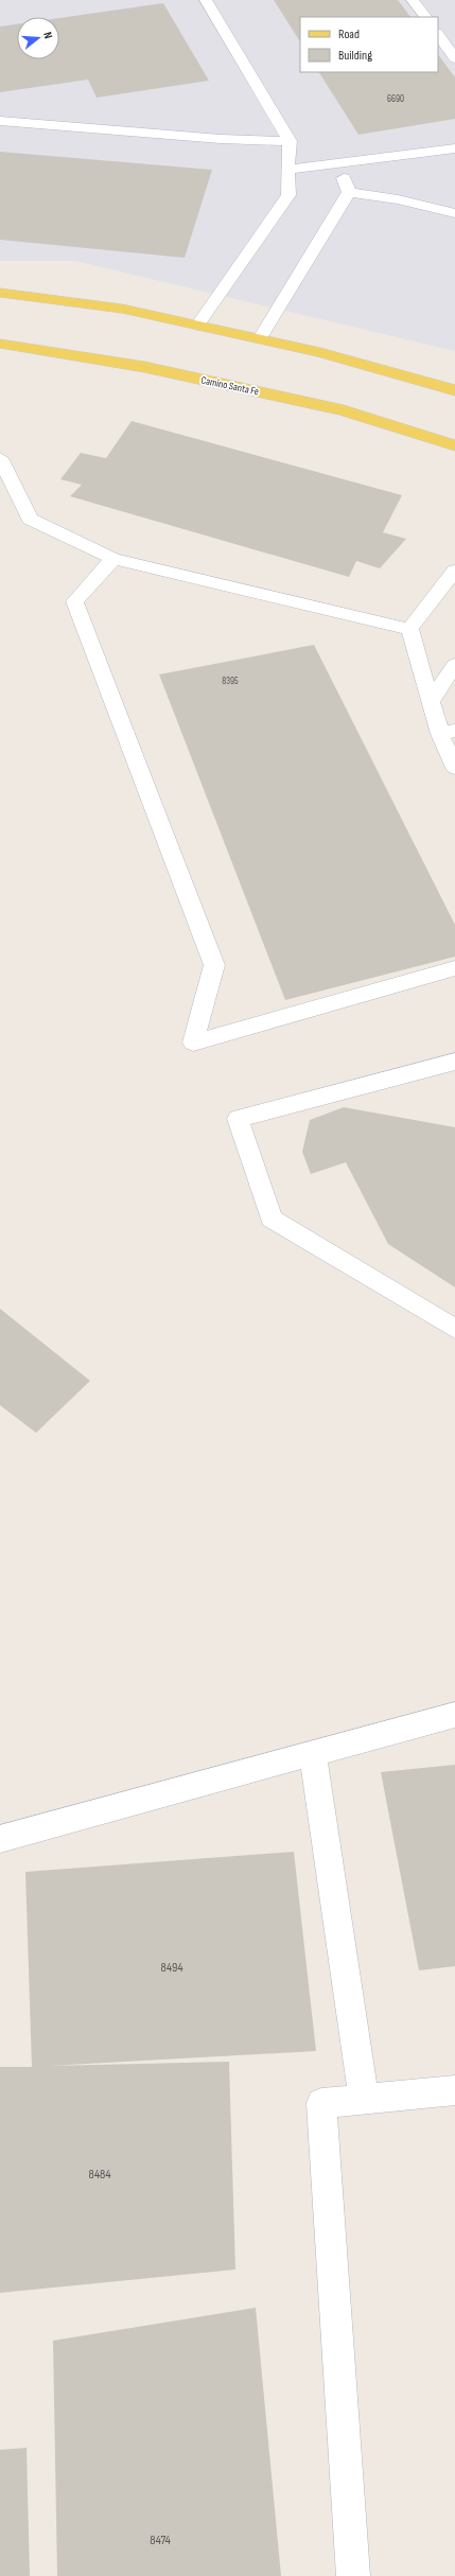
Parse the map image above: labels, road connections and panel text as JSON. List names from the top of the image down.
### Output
{
  "streets": {
    "main road": ["Camino Santa Fe"]
  },
  "house_numbers": [
    "6690",
    "8395",
    "8494",
    "8484",
    "8474"
  ],
  "legend": ["Road", "Building"],
  "north": "right"
}
